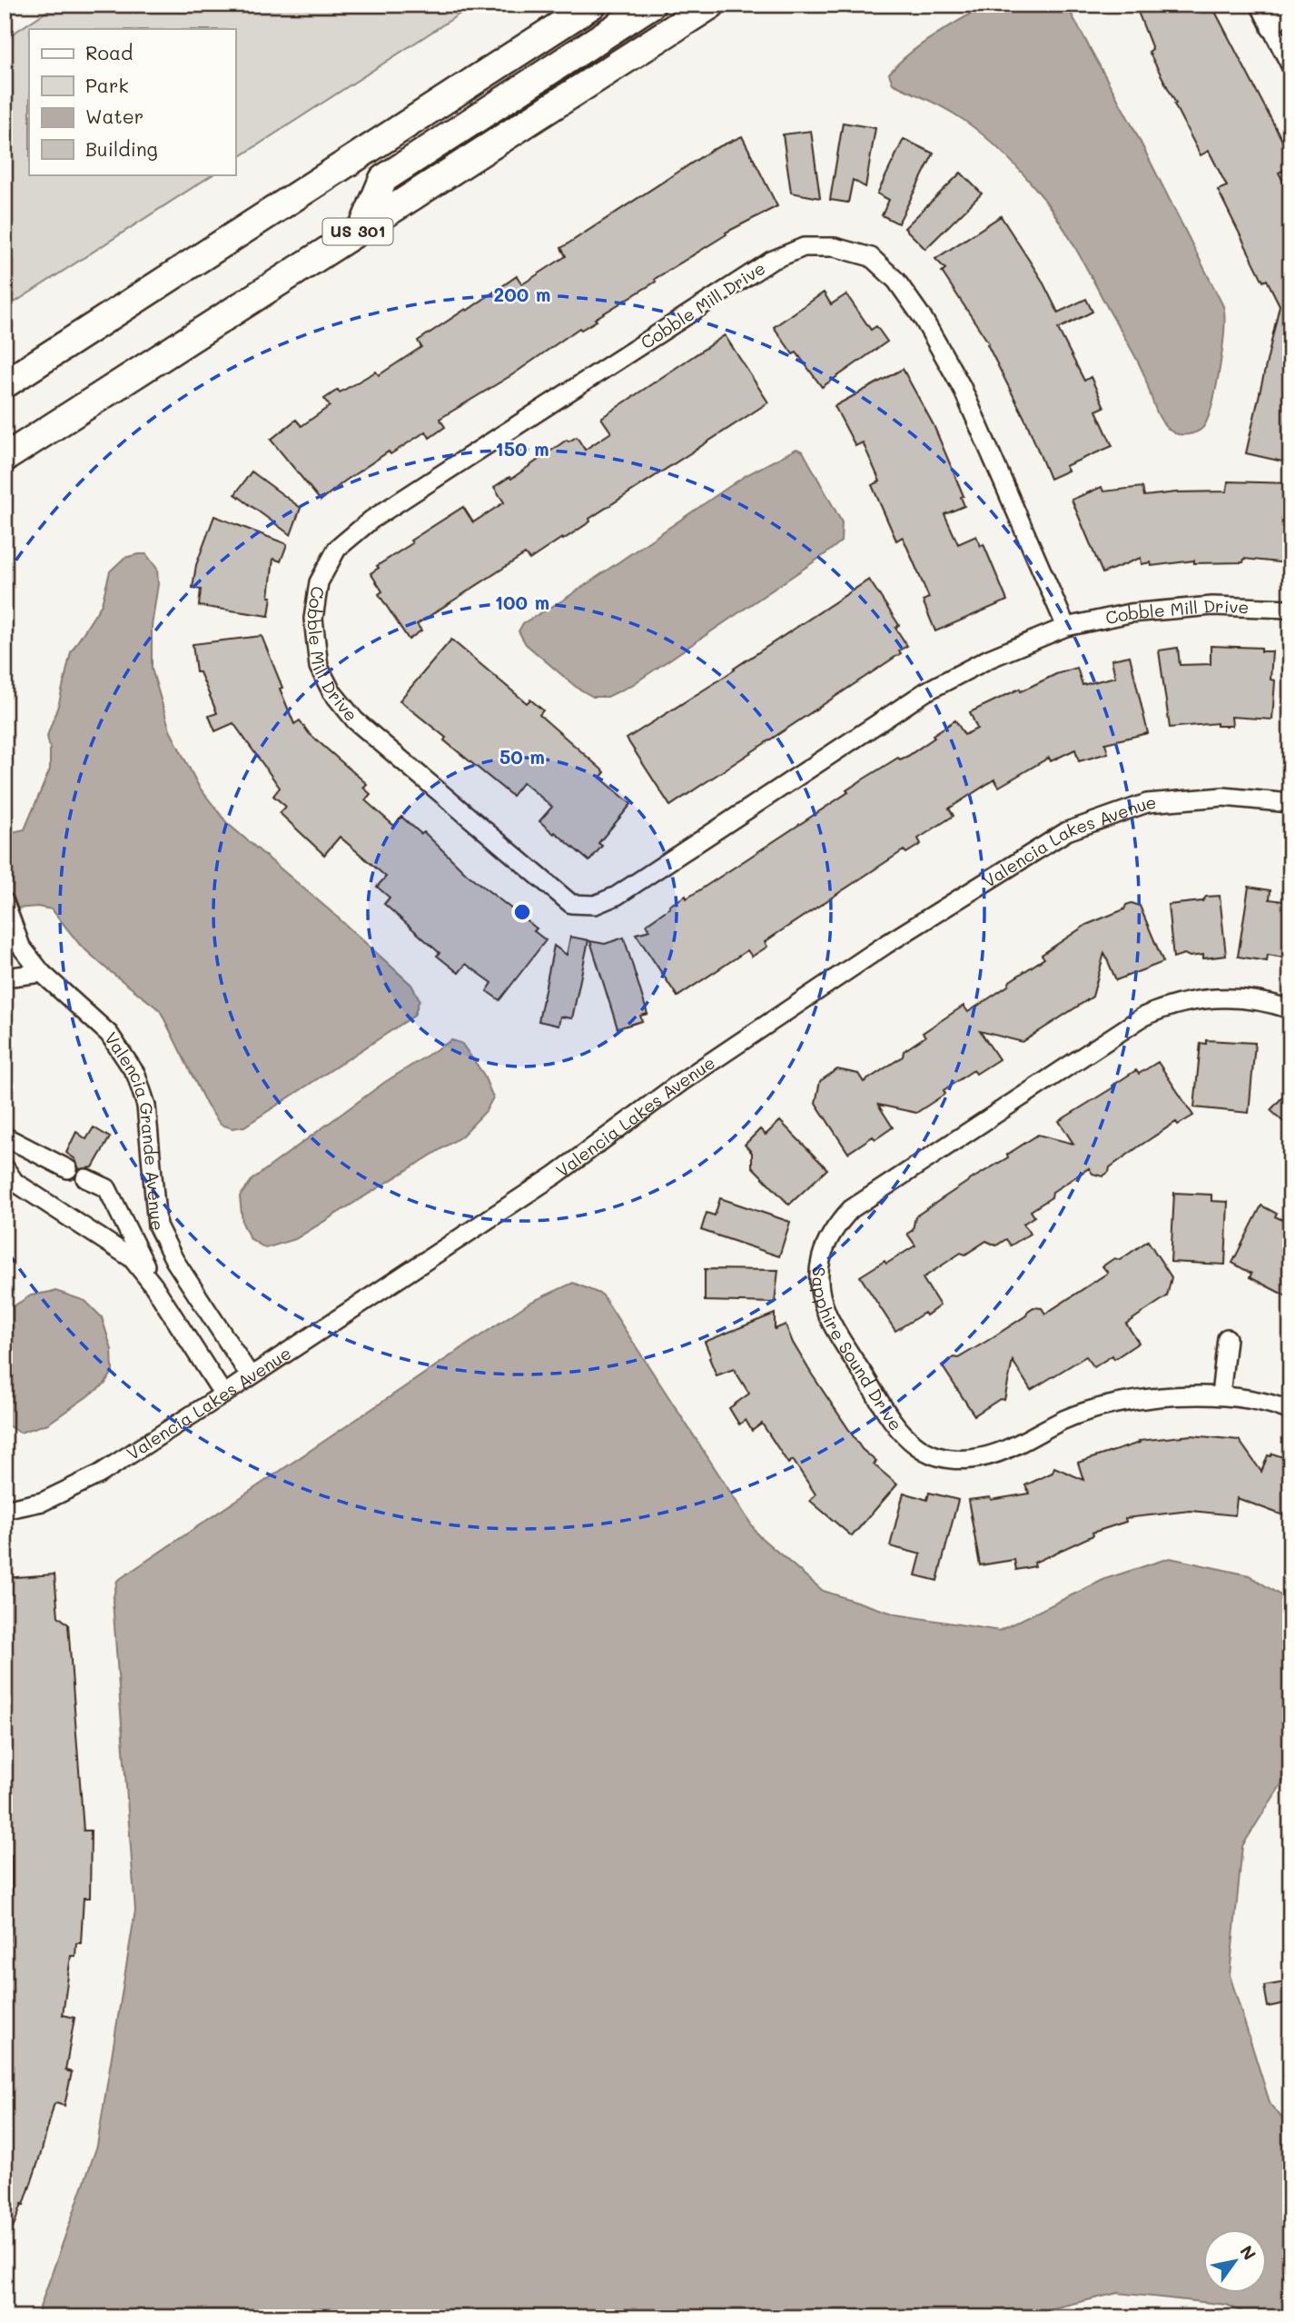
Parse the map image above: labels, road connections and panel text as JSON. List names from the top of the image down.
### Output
{
  "streets": {
    "main road": ["US 301"],
    "street": [
      "Cobble Mill Drive",
      "Valencia Lakes Avenue",
      "Valencia Grande Avenue",
      "Sapphire Sound Drive"
    ]
  },
  "crossings": [
    ["Valencia Lakes Avenue", "Valencia Grande Avenue"]
  ],
  "legend": [
    "Road",
    "Park",
    "Water",
    "Building"
  ],
  "north": "top right",
  "rings": [
    "200 m",
    "150 m",
    "100 m",
    "50 m"
  ]
}
